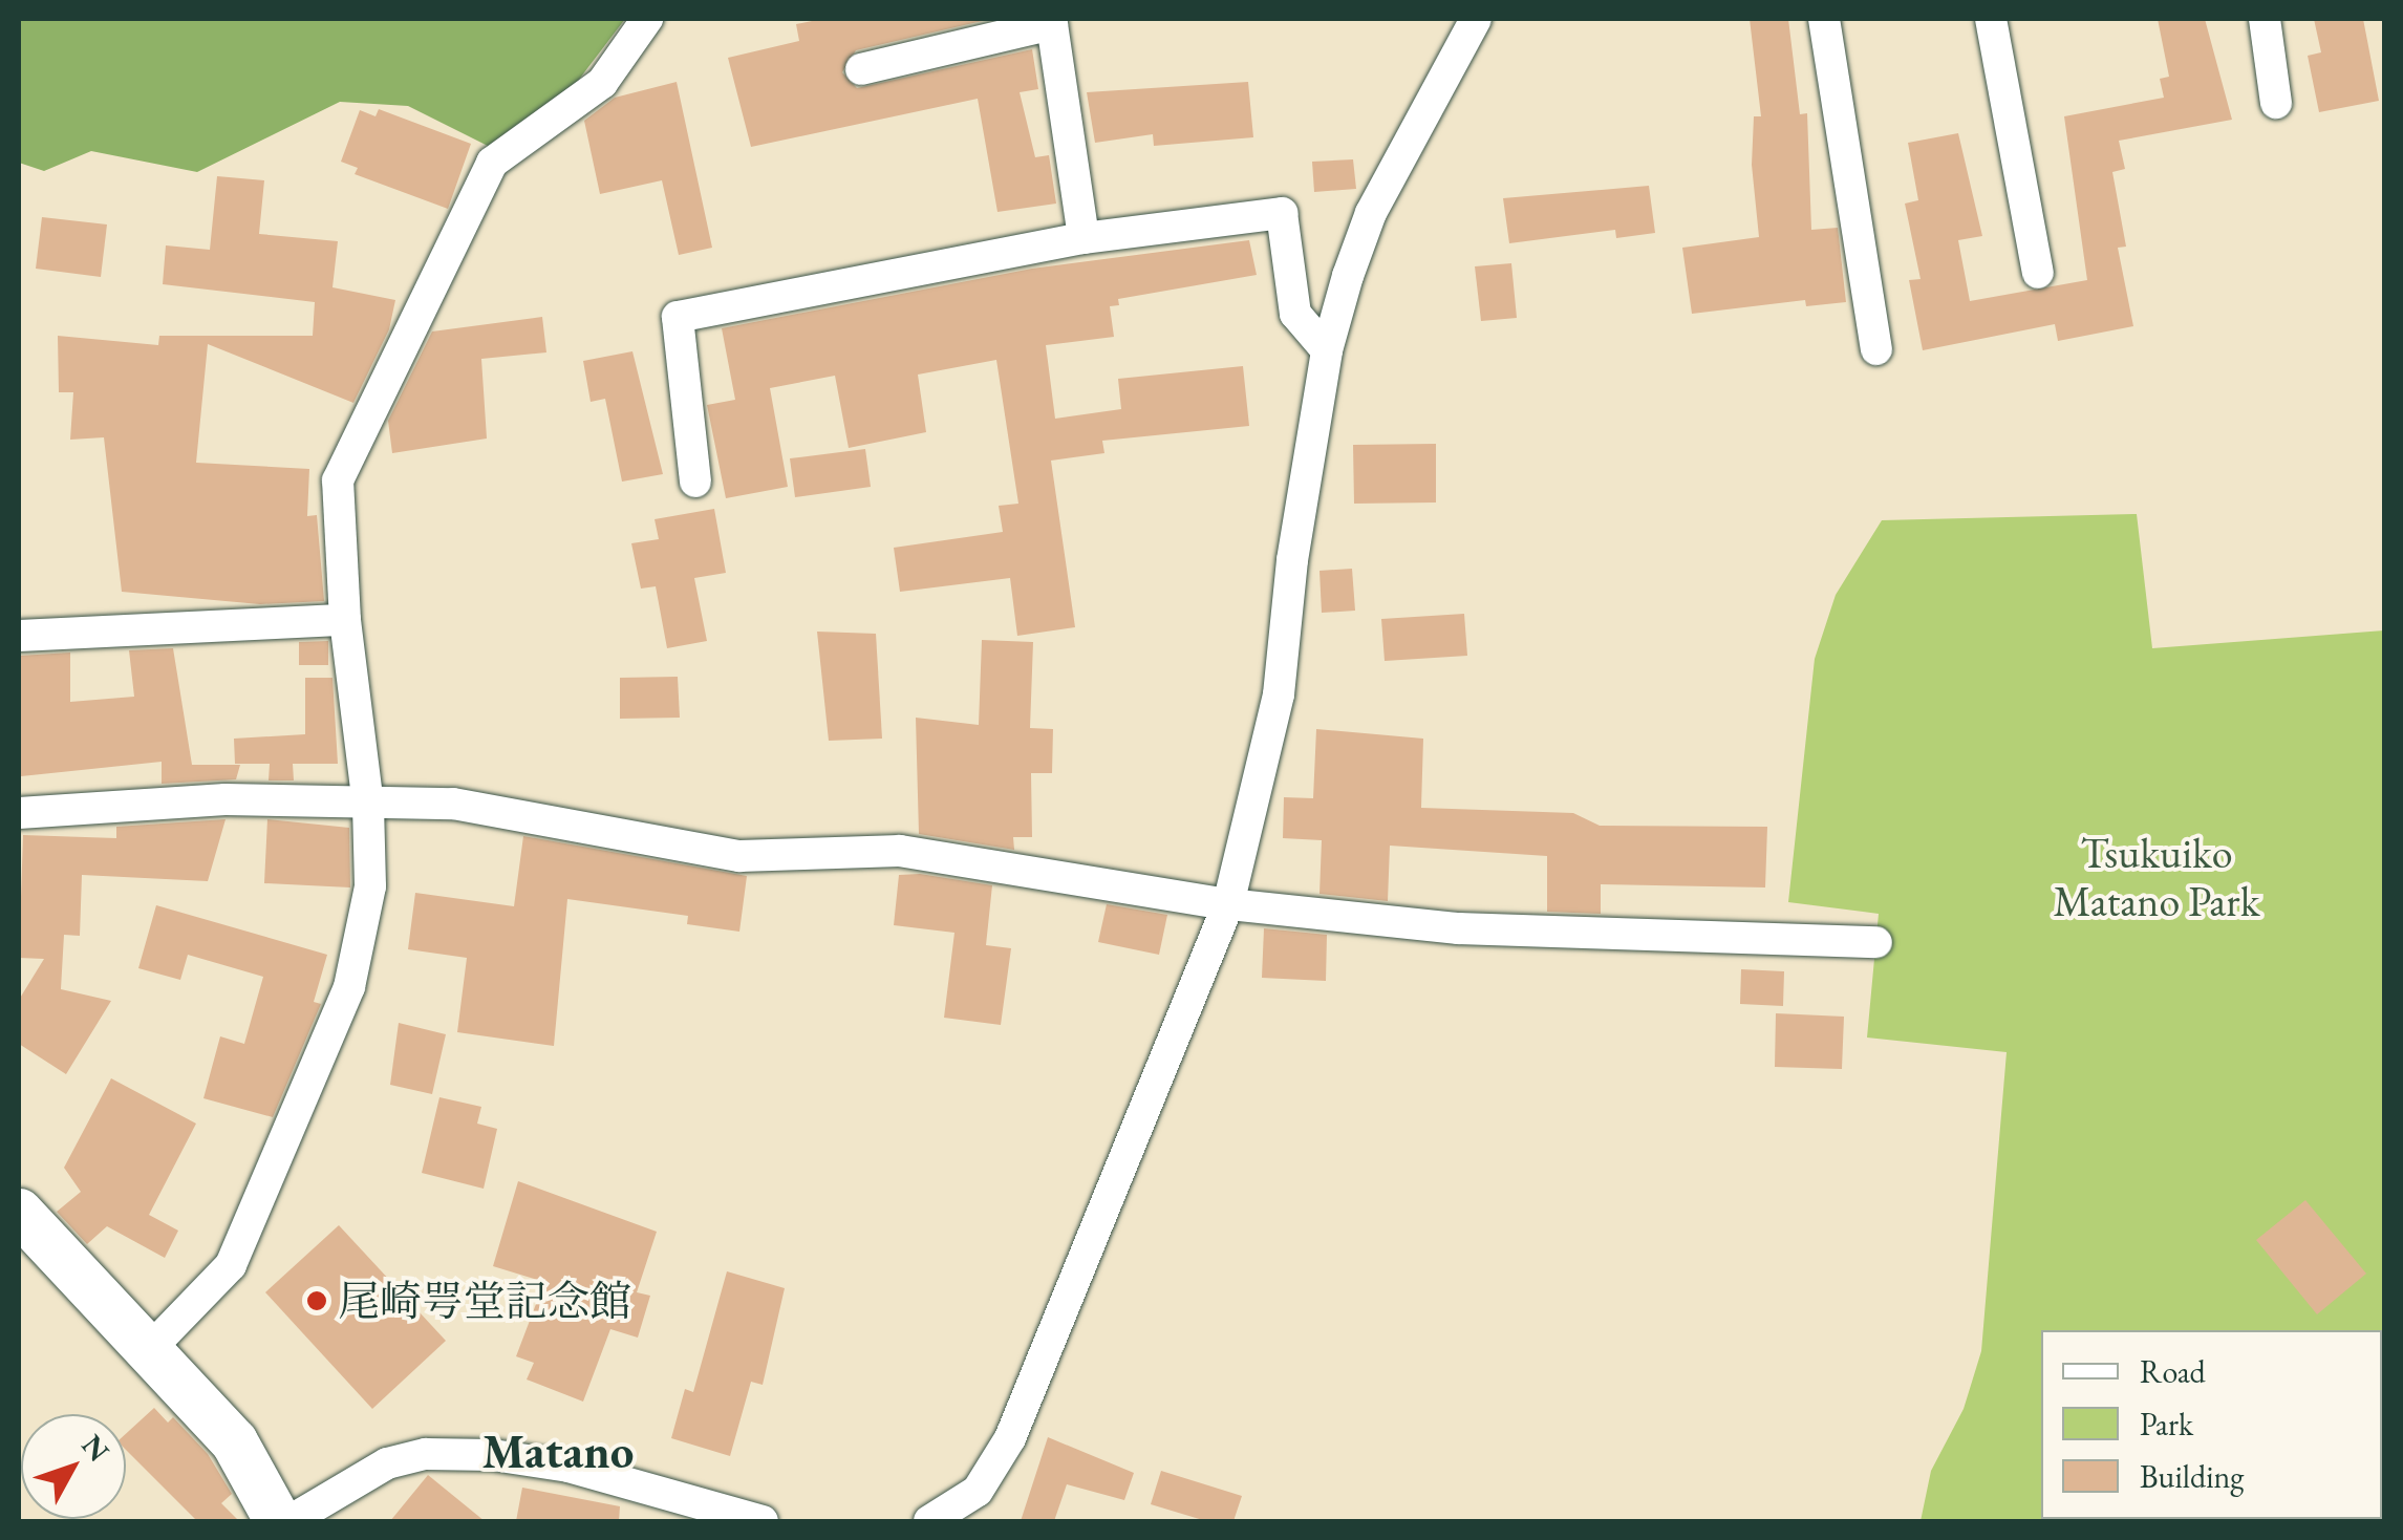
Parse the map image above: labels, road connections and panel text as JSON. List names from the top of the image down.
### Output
{
  "districts": ["Matano"],
  "parks": ["Tsukuiko Matano Park"],
  "places": ["尾崎咢堂記念館"],
  "legend": ["Road", "Park", "Building"],
  "north": "top right"
}
